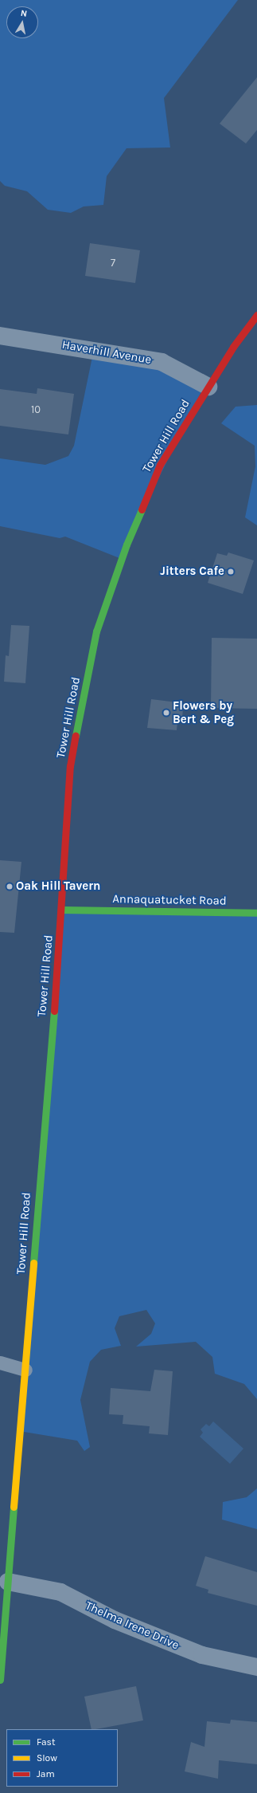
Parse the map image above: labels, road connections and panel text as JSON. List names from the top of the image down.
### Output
{
  "streets": {
    "main road": ["Tower Hill Road", "Annaquatucket Road"],
    "street": ["Haverhill Avenue", "Thelma Irene Drive"]
  },
  "crossings": [
    ["Haverhill Avenue", "Tower Hill Road"],
    ["Tower Hill Road", "Annaquatucket Road"],
    ["Tower Hill Road", "Thelma Irene Drive"]
  ],
  "places": ["Jitters Cafe", "Flowers by Bert & Peg", "Oak Hill Tavern"],
  "house_numbers": ["7", "10"],
  "legend": ["Fast", "Slow", "Jam"],
  "north": "top"
}
